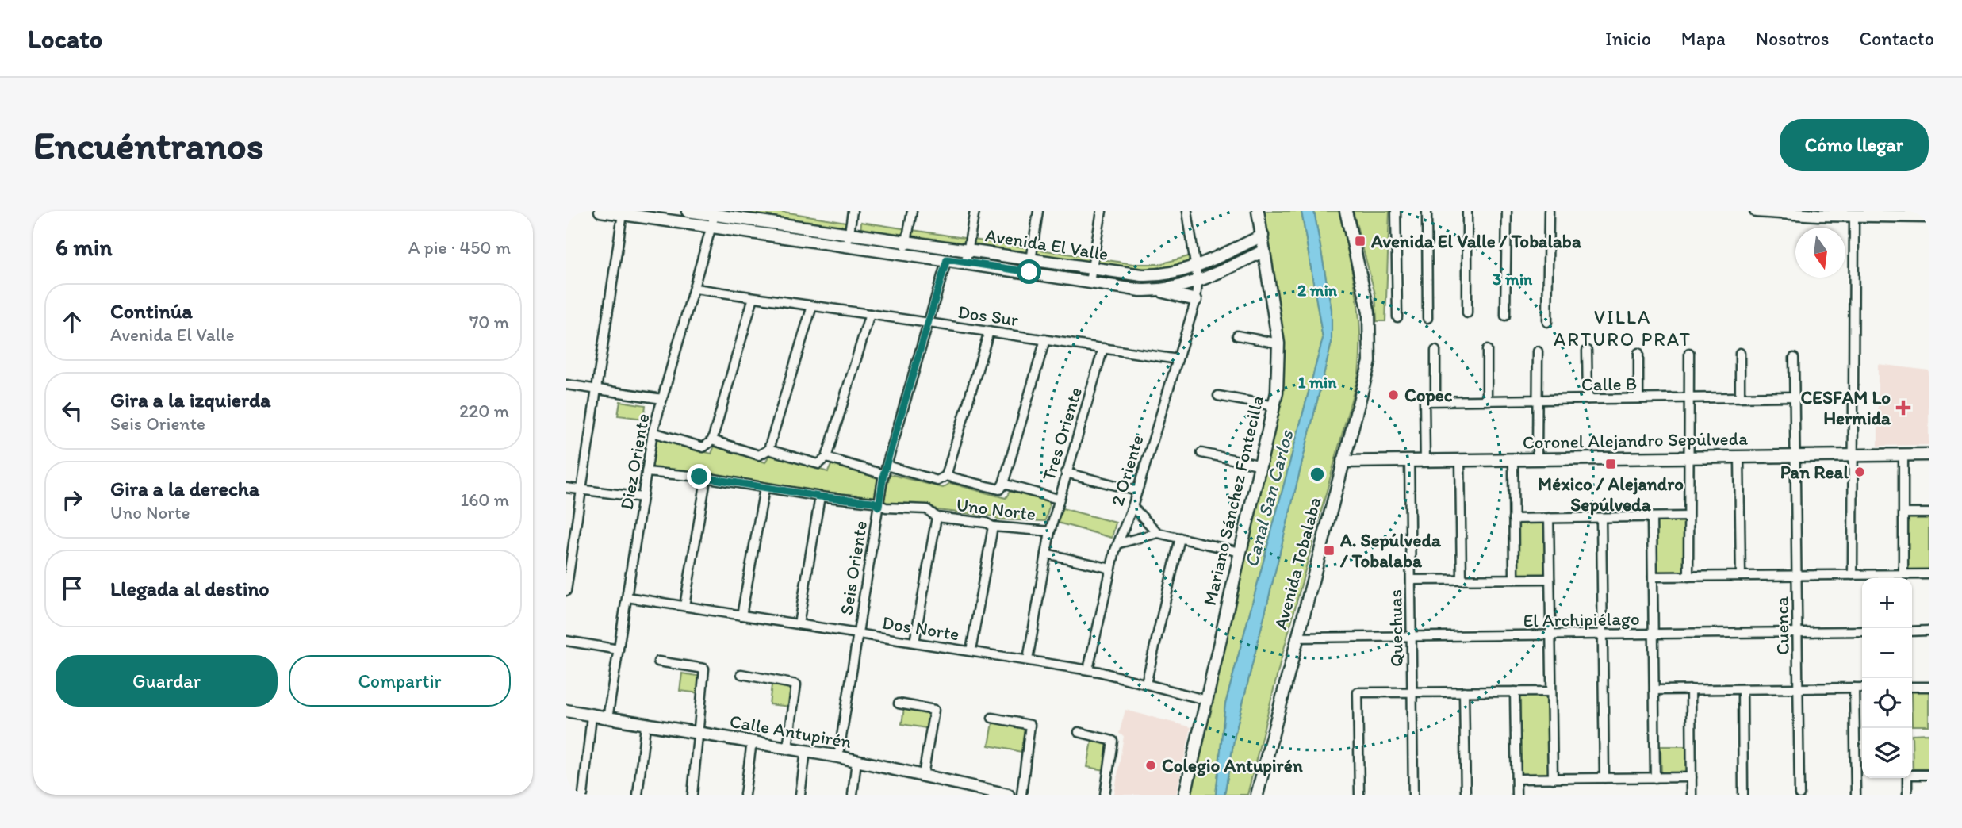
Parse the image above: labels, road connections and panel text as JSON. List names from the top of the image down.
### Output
{
  "streets": {
    "street": [
      "Avenida El Valle",
      "Dos Sur",
      "Calle B",
      "Tres Oriente",
      "Coronel Alejandro Sepúlveda",
      "Diez Oriente",
      "2 Oriente",
      "Mariano Sánchez Fontecilla",
      "Uno Norte",
      "Avenida Tobalaba",
      "Seis Oriente",
      "El Archipiélago",
      "Cuenca",
      "Dos Norte",
      "Quechuas",
      "Calle Antupirén"
    ]
  },
  "crossings": [
    ["Avenida El Valle", "Diez Oriente"],
    ["Avenida El Valle", "2 Oriente"],
    ["Avenida El Valle", "Mariano Sánchez Fontecilla"],
    ["Avenida El Valle", "Seis Oriente"],
    ["Dos Sur", "Tres Oriente"],
    ["Dos Sur", "Diez Oriente"],
    ["Dos Sur", "2 Oriente"],
    ["Dos Sur", "Seis Oriente"],
    ["Calle B", "Coronel Alejandro Sepúlveda"],
    ["Calle B", "Cuenca"],
    ["Tres Oriente", "Uno Norte"],
    ["Tres Oriente", "Dos Norte"],
    ["Coronel Alejandro Sepúlveda", "Avenida Tobalaba"],
    ["Coronel Alejandro Sepúlveda", "Cuenca"],
    ["Coronel Alejandro Sepúlveda", "Quechuas"],
    ["Diez Oriente", "Uno Norte"],
    ["Diez Oriente", "Dos Norte"],
    ["Diez Oriente", "Calle Antupirén"],
    ["2 Oriente", "Dos Norte"],
    ["Mariano Sánchez Fontecilla", "Dos Norte"],
    ["Uno Norte", "Seis Oriente"],
    ["Avenida Tobalaba", "El Archipiélago"],
    ["Seis Oriente", "Dos Norte"],
    ["Seis Oriente", "Calle Antupirén"],
    ["El Archipiélago", "Cuenca"],
    ["El Archipiélago", "Quechuas"]
  ],
  "districts": ["VILLA ARTURO PRAT"],
  "water": ["Canal San Carlos"],
  "places": {
    "transit": ["Avenida El Valle / Tobalaba", "México / Alejandro Sepúlveda", "A. Sepúlveda / Tobalaba"],
    "other": ["Copec", "Pan Real", "Colegio Antupirén"],
    "health": ["CESFAM Lo Hermida"]
  },
  "north": "bottom",
  "page": {
    "header": "Locato",
    "nav": [
      "Inicio",
      "Mapa",
      "Nosotros",
      "Contacto"
    ],
    "buttons": [
      "Cómo llegar",
      ["Guardar", "Compartir"]
    ],
    "title": "Encuéntranos",
    "heading": ["6 min", "A pie · 450 m"],
    "list": [
      ["Continúa", "Avenida El Valle", "70 m"],
      ["Gira a la izquierda", "Seis Oriente", "220 m"],
      ["Gira a la derecha", "Uno Norte", "160 m"],
      "Llegada al destino"
    ],
    "map_buttons": ["+", "−"]
  },
  "rings": ["3 min", "2 min", "1 min"]
}
